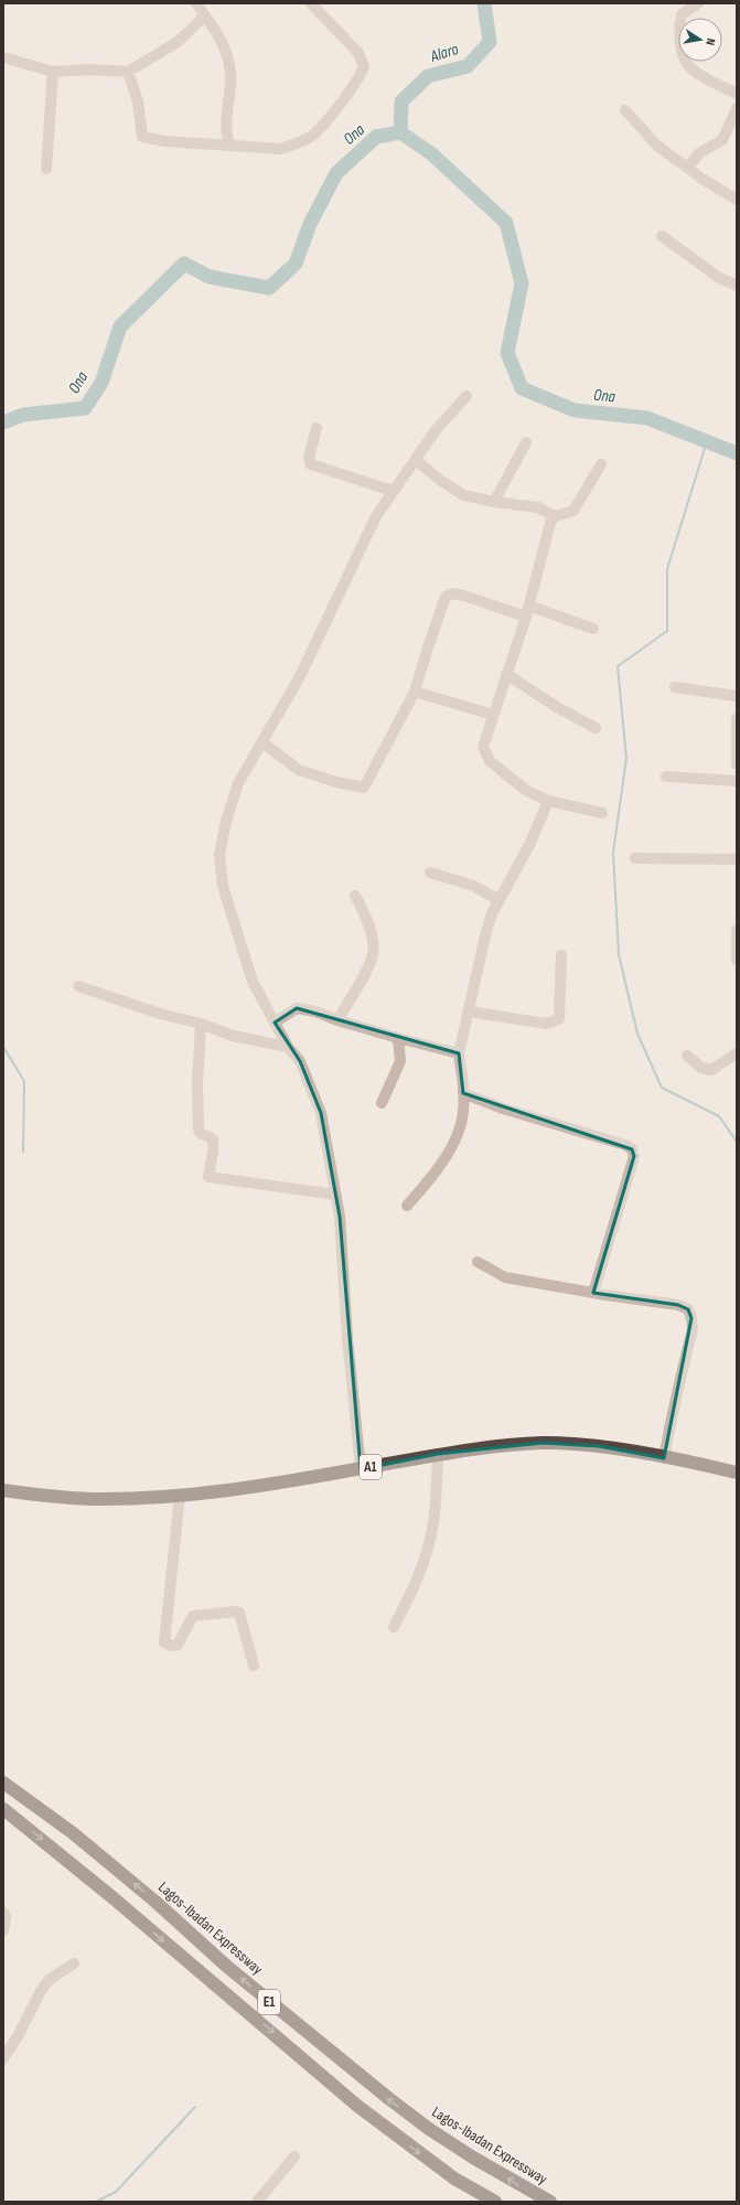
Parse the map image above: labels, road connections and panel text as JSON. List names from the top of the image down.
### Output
{
  "streets": {
    "highway": ["A1", "Lagos-Ibadan Expressway", "E1"]
  },
  "water": ["Alaro", "Ona"],
  "north": "right"
}
